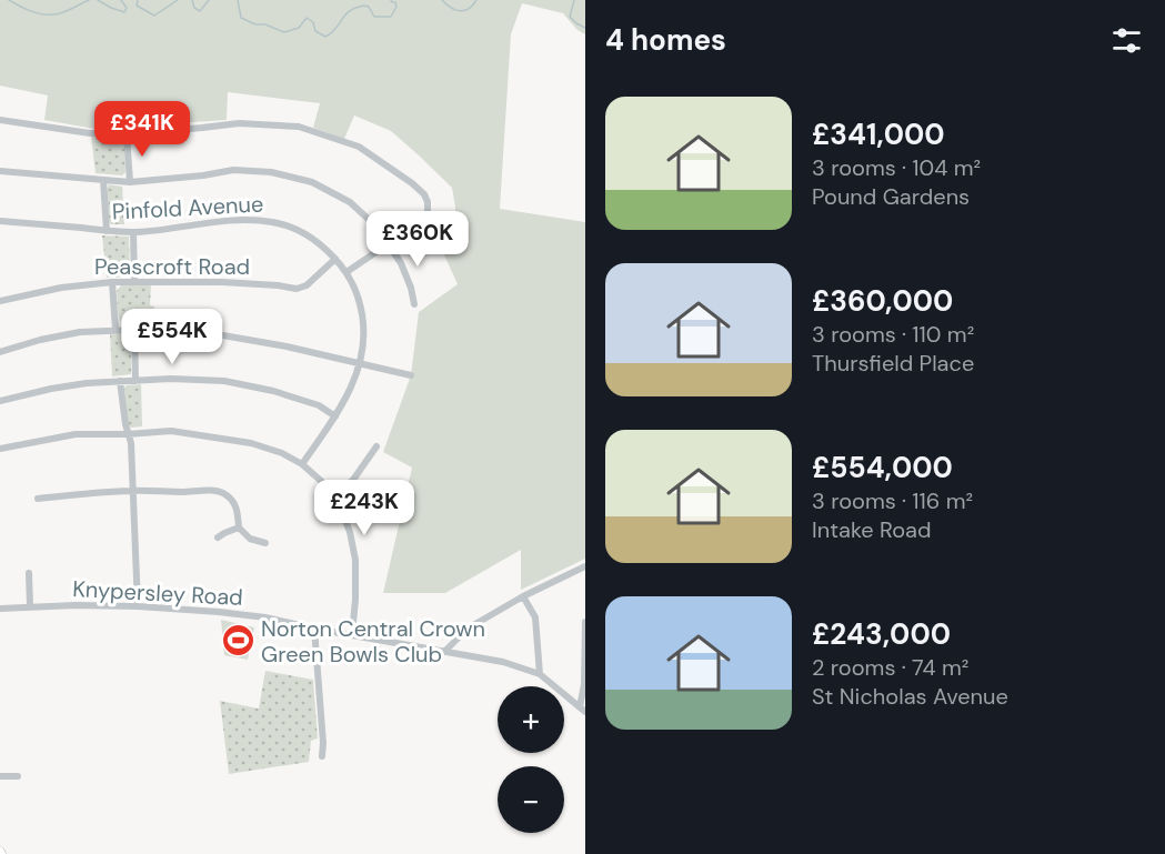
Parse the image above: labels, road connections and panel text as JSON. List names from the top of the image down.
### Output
{
  "streets": {
    "street": ["Pinfold Avenue", "Peascroft Road", "Knypersley Road"]
  },
  "crossings": [
    ["Pinfold Avenue", "Peascroft Road"]
  ],
  "places": {
    "sports": ["Norton Central Crown Green Bowls Club"]
  },
  "page": {
    "heading": "4 homes",
    "list": [
      {
        "name": "£341,000",
        "note": "3 rooms · 104 m² · Pound Gardens"
      },
      {
        "name": "£360,000",
        "note": "3 rooms · 110 m² · Thursfield Place"
      },
      {
        "name": "£554,000",
        "note": "3 rooms · 116 m² · Intake Road"
      },
      {
        "name": "£243,000",
        "note": "2 rooms · 74 m² · St Nicholas Avenue"
      }
    ],
    "price": [
      "£341K",
      "£360K",
      "£554K",
      "£243K"
    ],
    "map_buttons": ["+", "−"]
  }
}
